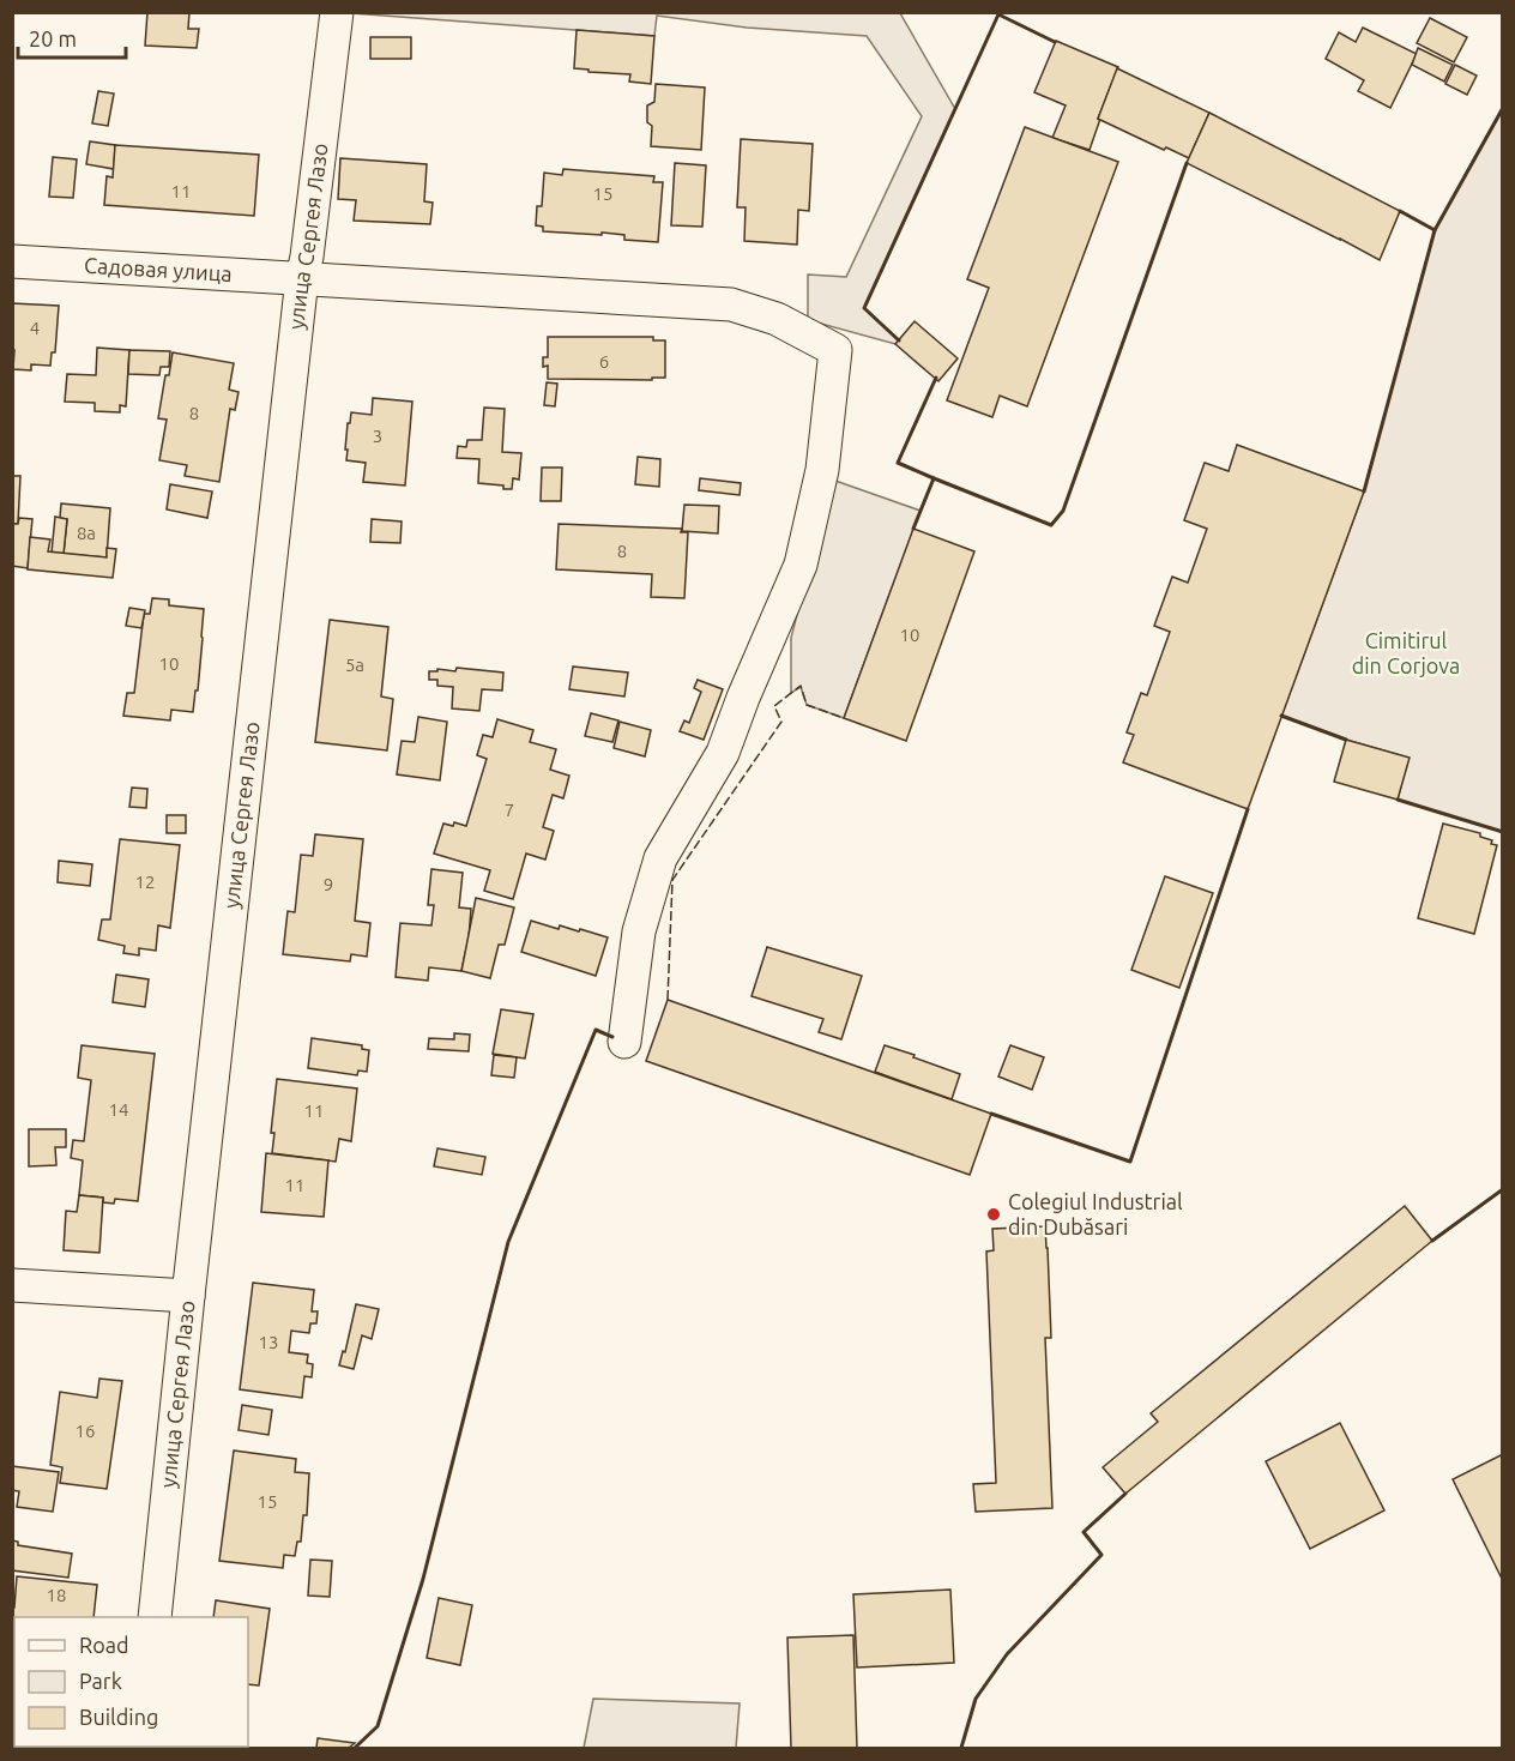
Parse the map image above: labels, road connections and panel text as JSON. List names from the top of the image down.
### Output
{
  "streets": {
    "street": ["улица Сергея Лазо", "Садовая улица"]
  },
  "crossings": [
    ["улица Сергея Лазо", "Садовая улица"]
  ],
  "parks": ["Cimitirul din Corjova"],
  "places": ["Colegiul Industrial din Dubăsari"],
  "house_numbers": [
    "11",
    "15",
    "4",
    "6",
    "8",
    "3",
    "8а",
    "8",
    "10",
    "10",
    "5а",
    "7",
    "12",
    "9",
    "14",
    "11",
    "11",
    "13",
    "16",
    "15",
    "18"
  ],
  "legend": ["Road", "Park", "Building"],
  "scale_bar": "20 m"
}
